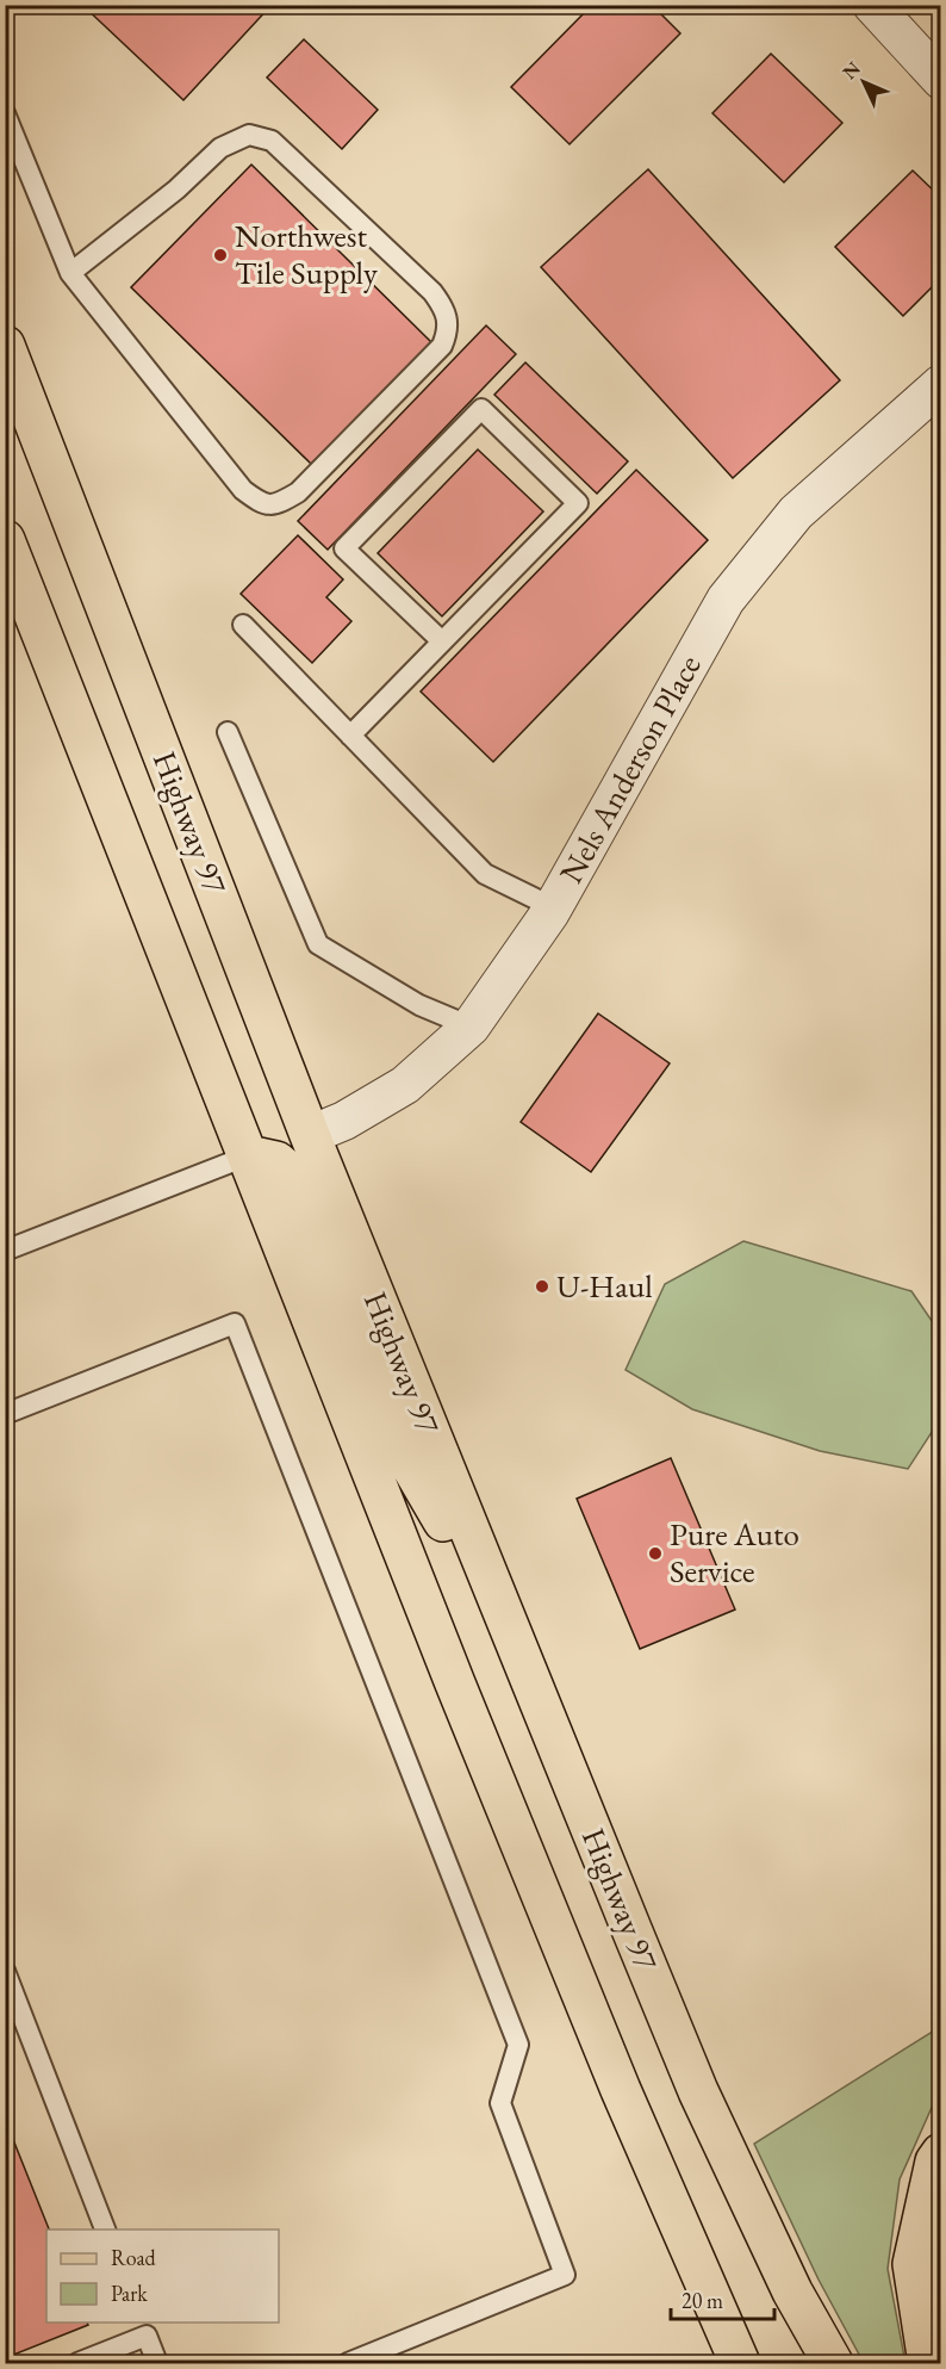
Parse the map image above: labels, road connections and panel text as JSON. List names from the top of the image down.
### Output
{
  "streets": {
    "main road": ["Highway 97"],
    "street": ["Nels Anderson Place"]
  },
  "crossings": [
    ["Nels Anderson Place", "Highway 97"]
  ],
  "places": ["Northwest Tile Supply", "U-Haul", "Pure Auto Service"],
  "legend": ["Road", "Park"],
  "scale_bar": "20 m",
  "north": "top left"
}
